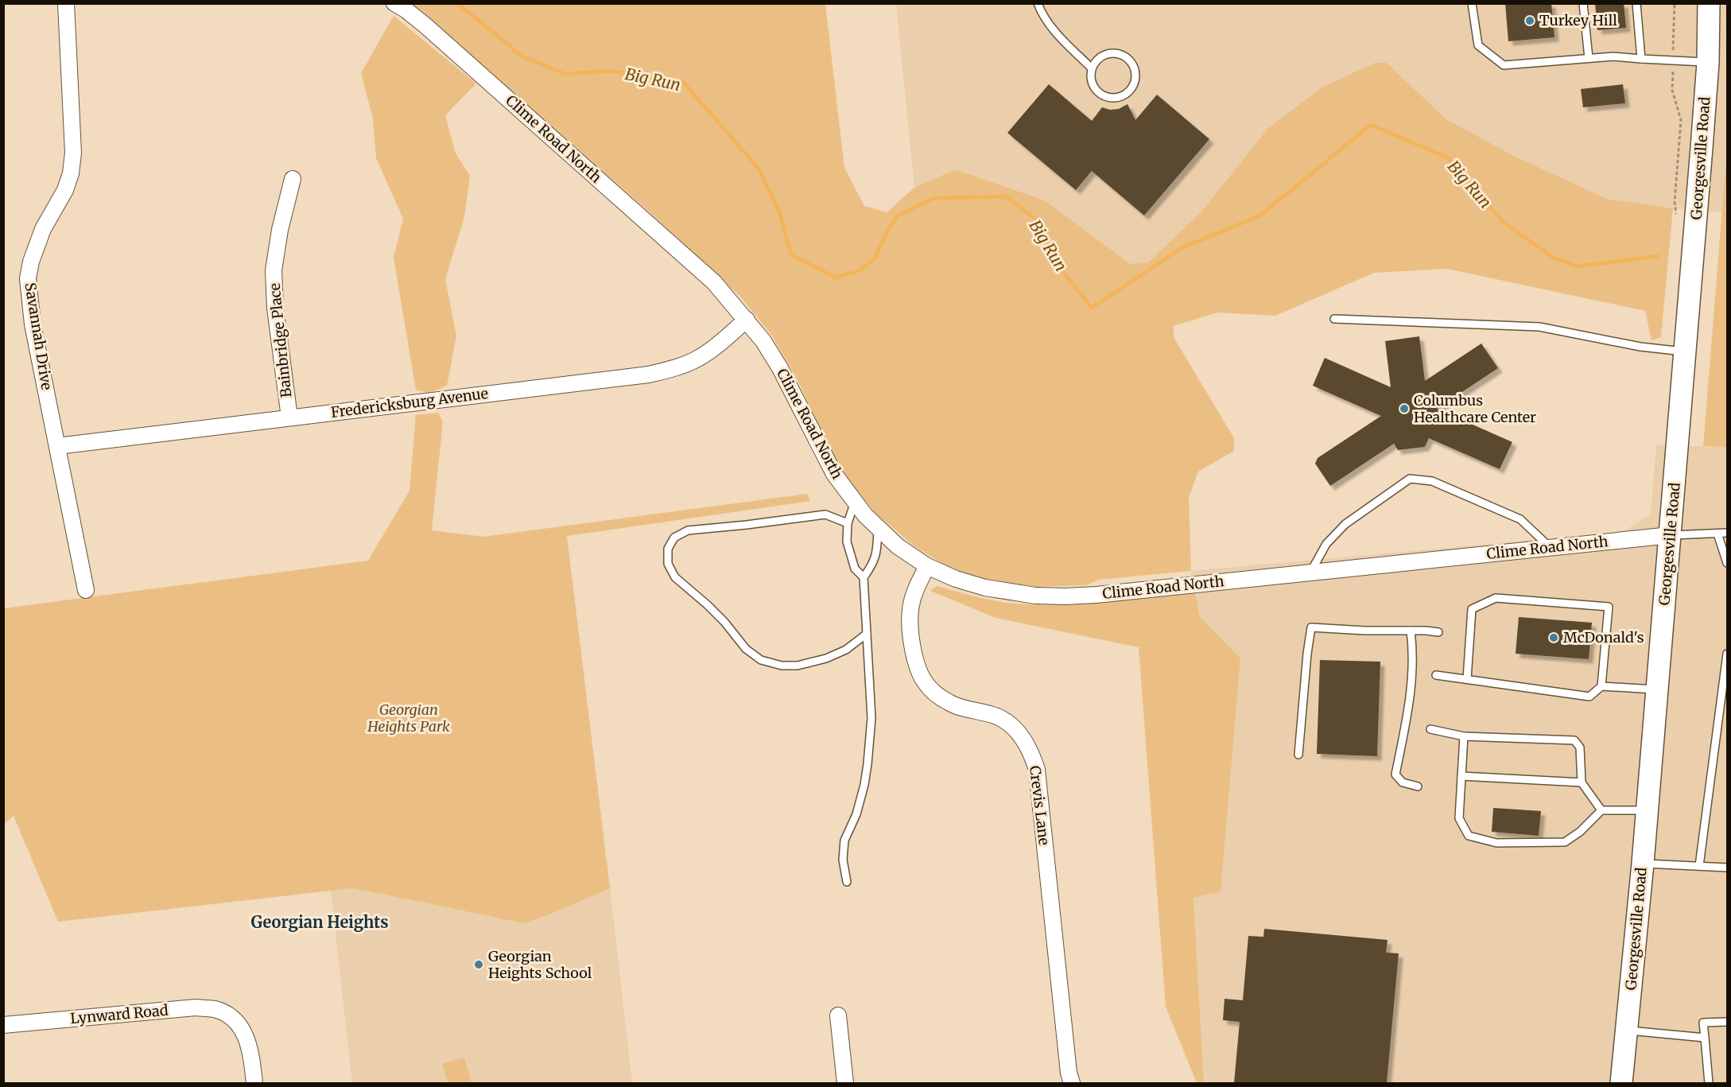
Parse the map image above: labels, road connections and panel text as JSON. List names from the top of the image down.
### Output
{
  "streets": {
    "main road": ["Georgesville Road"],
    "street": [
      "Clime Road North",
      "Savannah Drive",
      "Bainbridge Place",
      "Fredericksburg Avenue",
      "Crevis Lane",
      "Lynward Road"
    ]
  },
  "crossings": [
    ["Clime Road North", "Georgesville Road"],
    ["Clime Road North", "Fredericksburg Avenue"],
    ["Clime Road North", "Crevis Lane"],
    ["Savannah Drive", "Fredericksburg Avenue"],
    ["Bainbridge Place", "Fredericksburg Avenue"]
  ],
  "districts": ["Georgian Heights"],
  "water": ["Big Run"],
  "parks": ["Georgian Heights Park"],
  "places": [
    "Turkey Hill",
    "Columbus Healthcare Center",
    "McDonald's",
    "Georgian Heights School"
  ]
}
